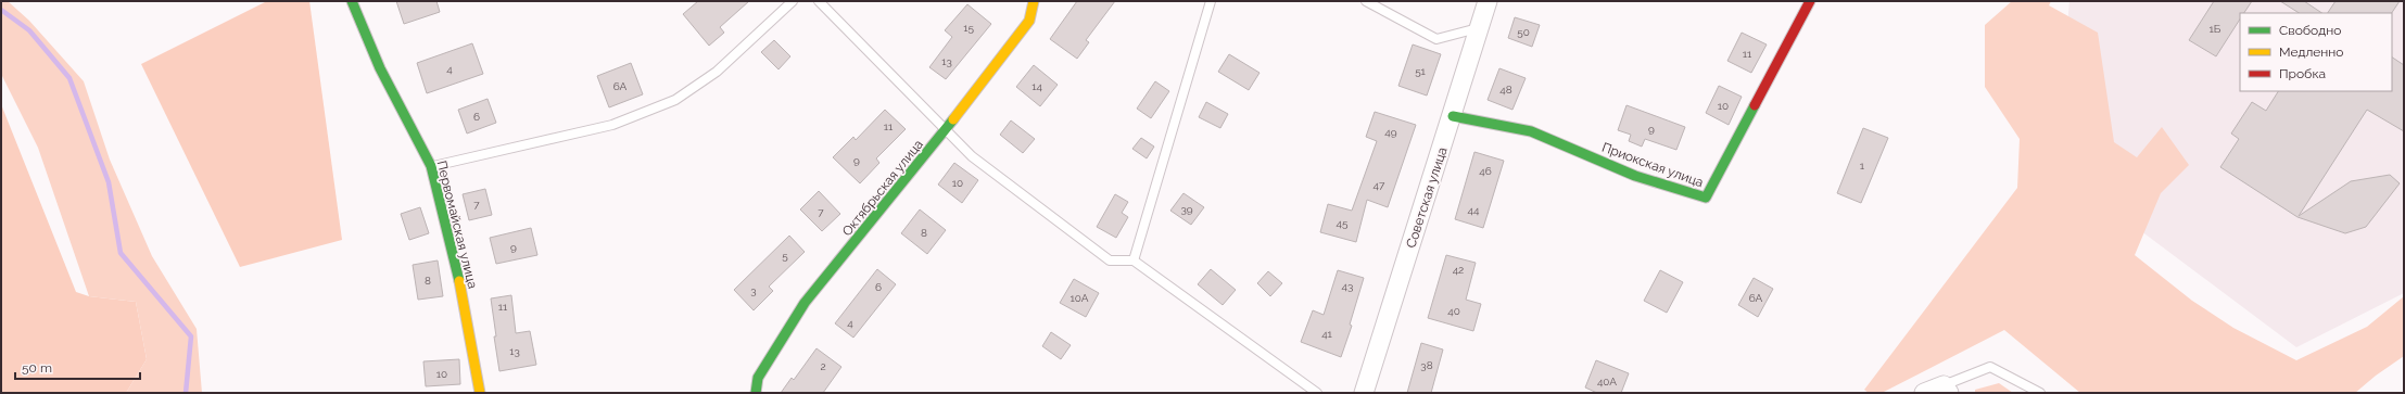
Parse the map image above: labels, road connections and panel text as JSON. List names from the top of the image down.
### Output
{
  "streets": {
    "street": [
      "Приокская улица",
      "Октябрьская улица",
      "Советская улица",
      "Первомайская улица"
    ]
  },
  "crossings": [
    ["Приокская улица", "Советская улица"]
  ],
  "house_numbers": [
    "15",
    "1Б",
    "50",
    "11",
    "13",
    "4",
    "51",
    "6А",
    "14",
    "48",
    "10",
    "6",
    "11",
    "9",
    "49",
    "9",
    "1",
    "46",
    "10",
    "47",
    "7",
    "39",
    "44",
    "7",
    "45",
    "8",
    "9",
    "5",
    "42",
    "8",
    "43",
    "6",
    "3",
    "10А",
    "6А",
    "11",
    "40",
    "4",
    "41",
    "13",
    "38",
    "2",
    "10",
    "40А"
  ],
  "legend": ["Свободно", "Медленно", "Пробка"],
  "scale_bar": "50 m"
}
